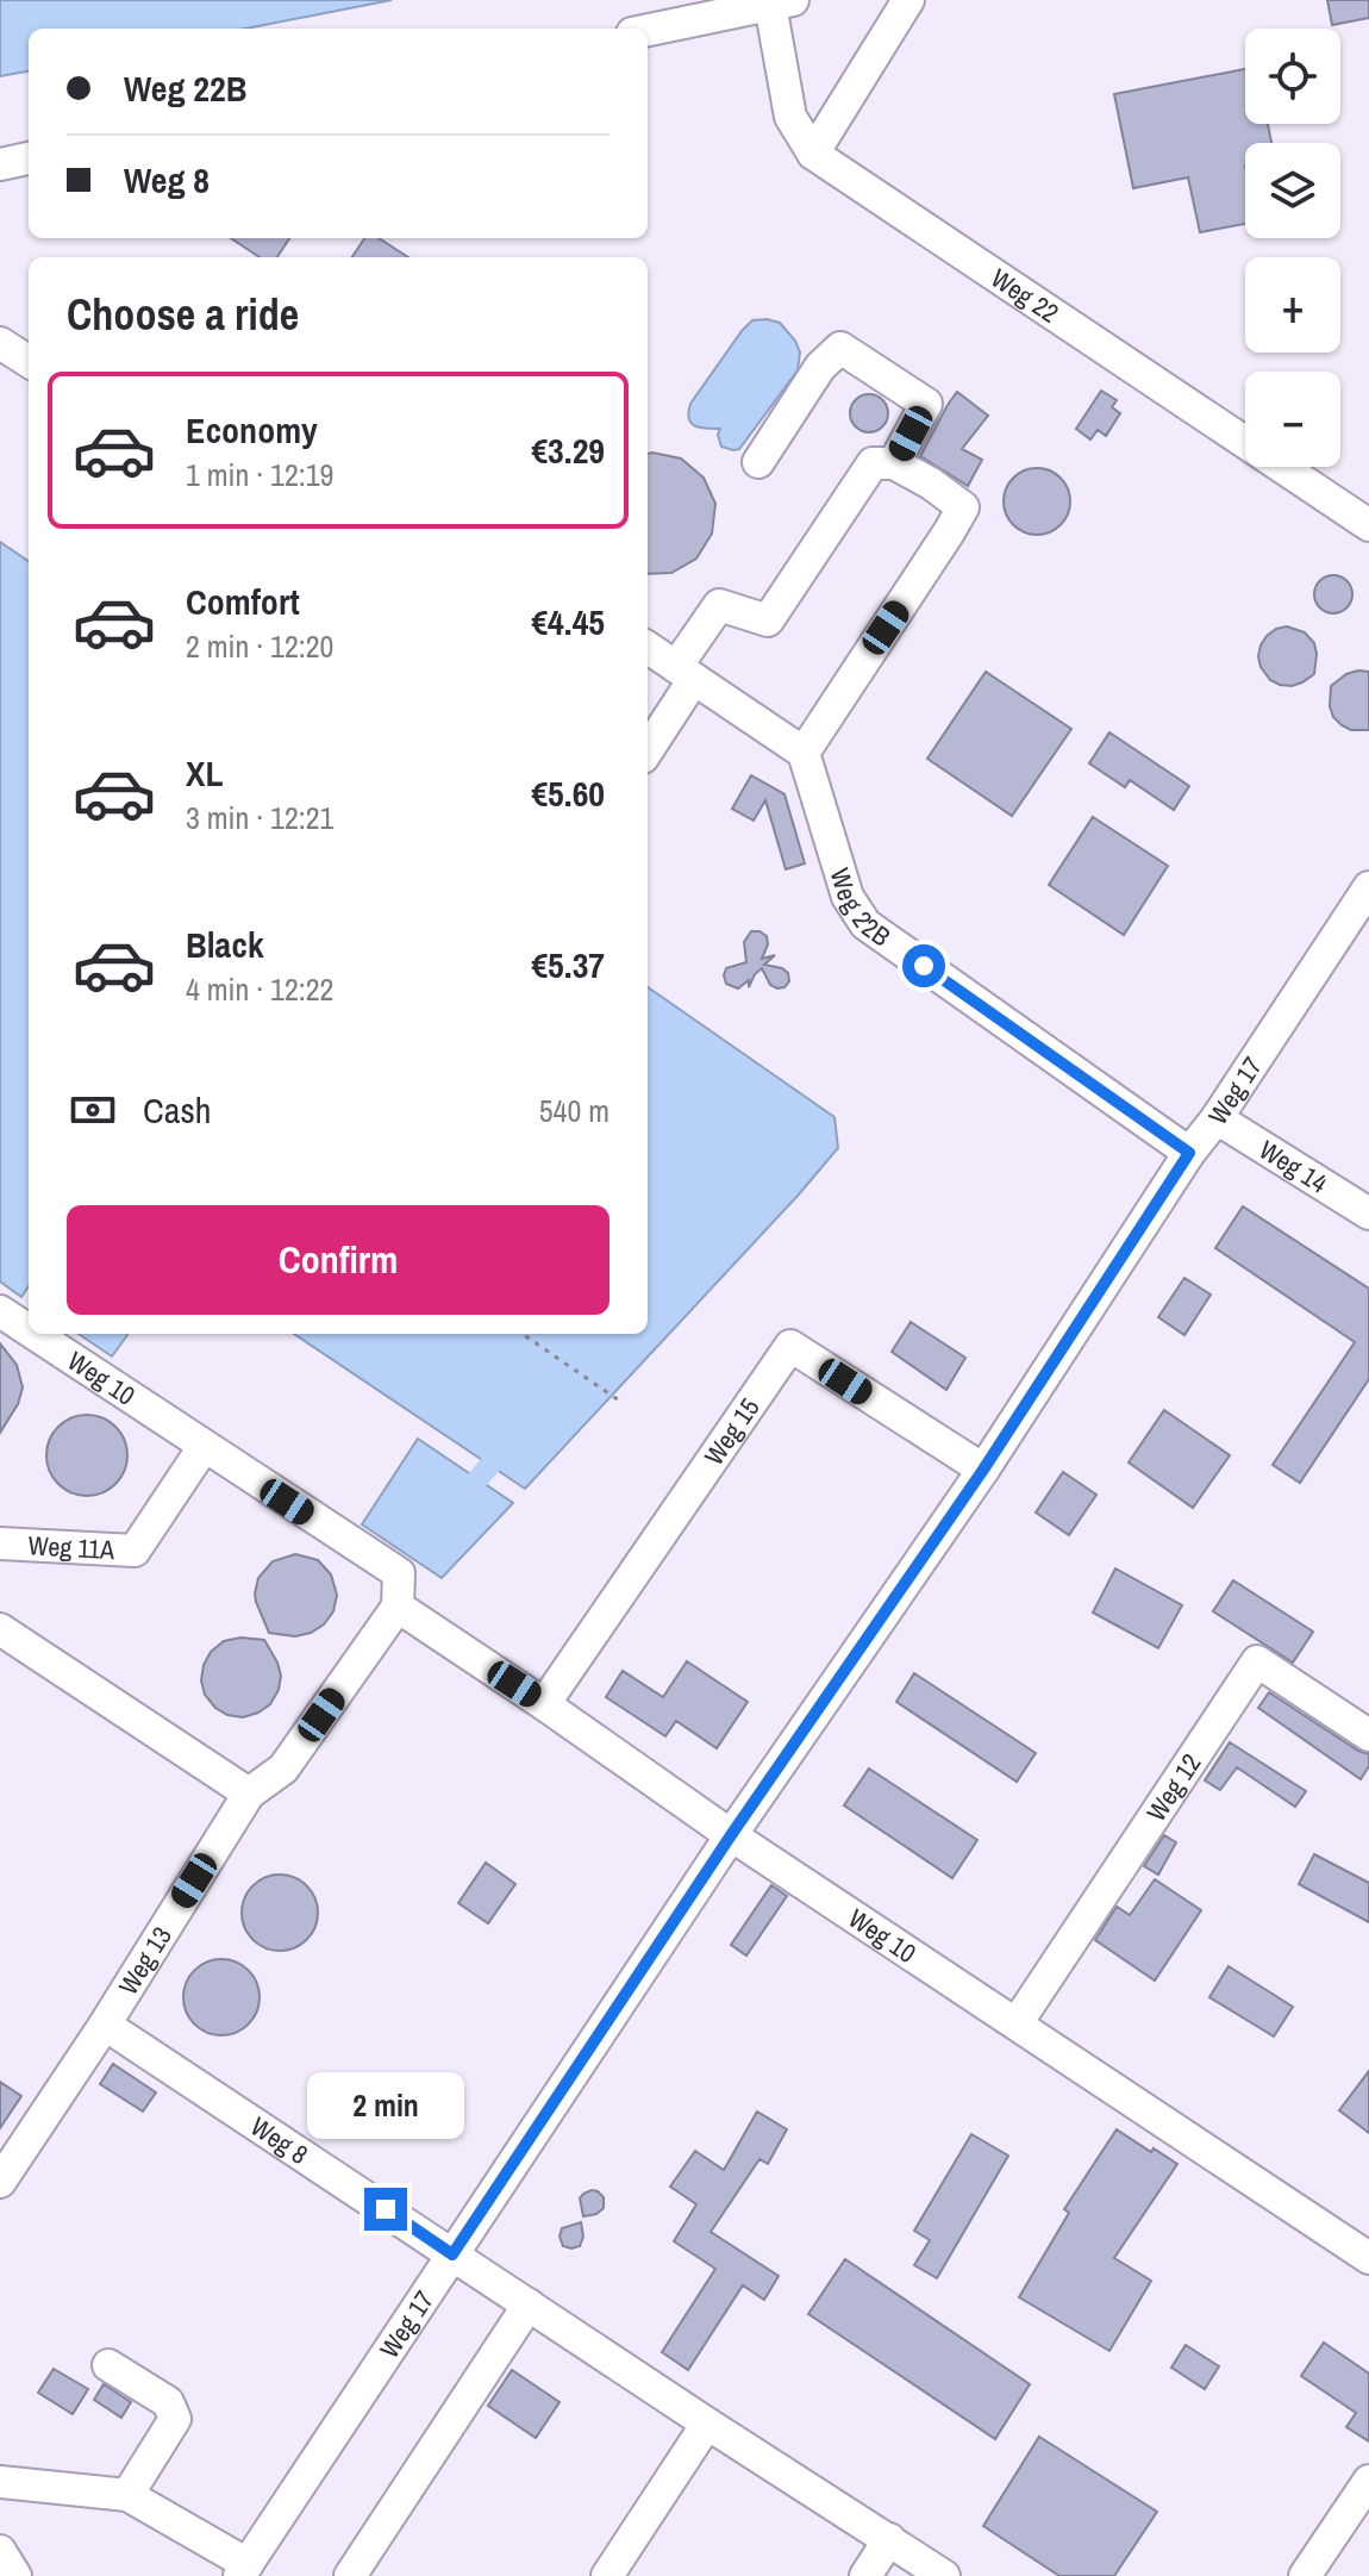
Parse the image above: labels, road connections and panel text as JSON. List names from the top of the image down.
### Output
{
  "streets": {
    "lane": [
      "Weg 22",
      "Weg 22B",
      "Weg 17",
      "Weg 14",
      "Weg 10",
      "Weg 15",
      "Weg 11A",
      "Weg 12",
      "Weg 13",
      "Weg 8"
    ]
  },
  "crossings": [
    ["Weg 22B", "Weg 17"],
    ["Weg 17", "Weg 14"],
    ["Weg 17", "Weg 10"],
    ["Weg 17", "Weg 15"],
    ["Weg 17", "Weg 8"],
    ["Weg 10", "Weg 15"],
    ["Weg 10", "Weg 11A"],
    ["Weg 10", "Weg 12"],
    ["Weg 10", "Weg 13"],
    ["Weg 13", "Weg 8"]
  ],
  "page": {
    "map_buttons": ["+", "−"],
    "banner": ["Weg 22B", "Weg 8"],
    "heading": "Choose a ride",
    "list": [
      {
        "name": "Economy",
        "note": "1 min · 12:19",
        "value": "€3.29"
      },
      {
        "name": "Comfort",
        "note": "2 min · 12:20",
        "value": "€4.45"
      },
      {
        "name": "XL",
        "note": "3 min · 12:21",
        "value": "€5.60"
      },
      {
        "name": "Black",
        "note": "4 min · 12:22",
        "value": "€5.37"
      }
    ],
    "pay": ["Cash", "540 m"],
    "buttons": "Confirm",
    "bubble": "2 min"
  }
}
